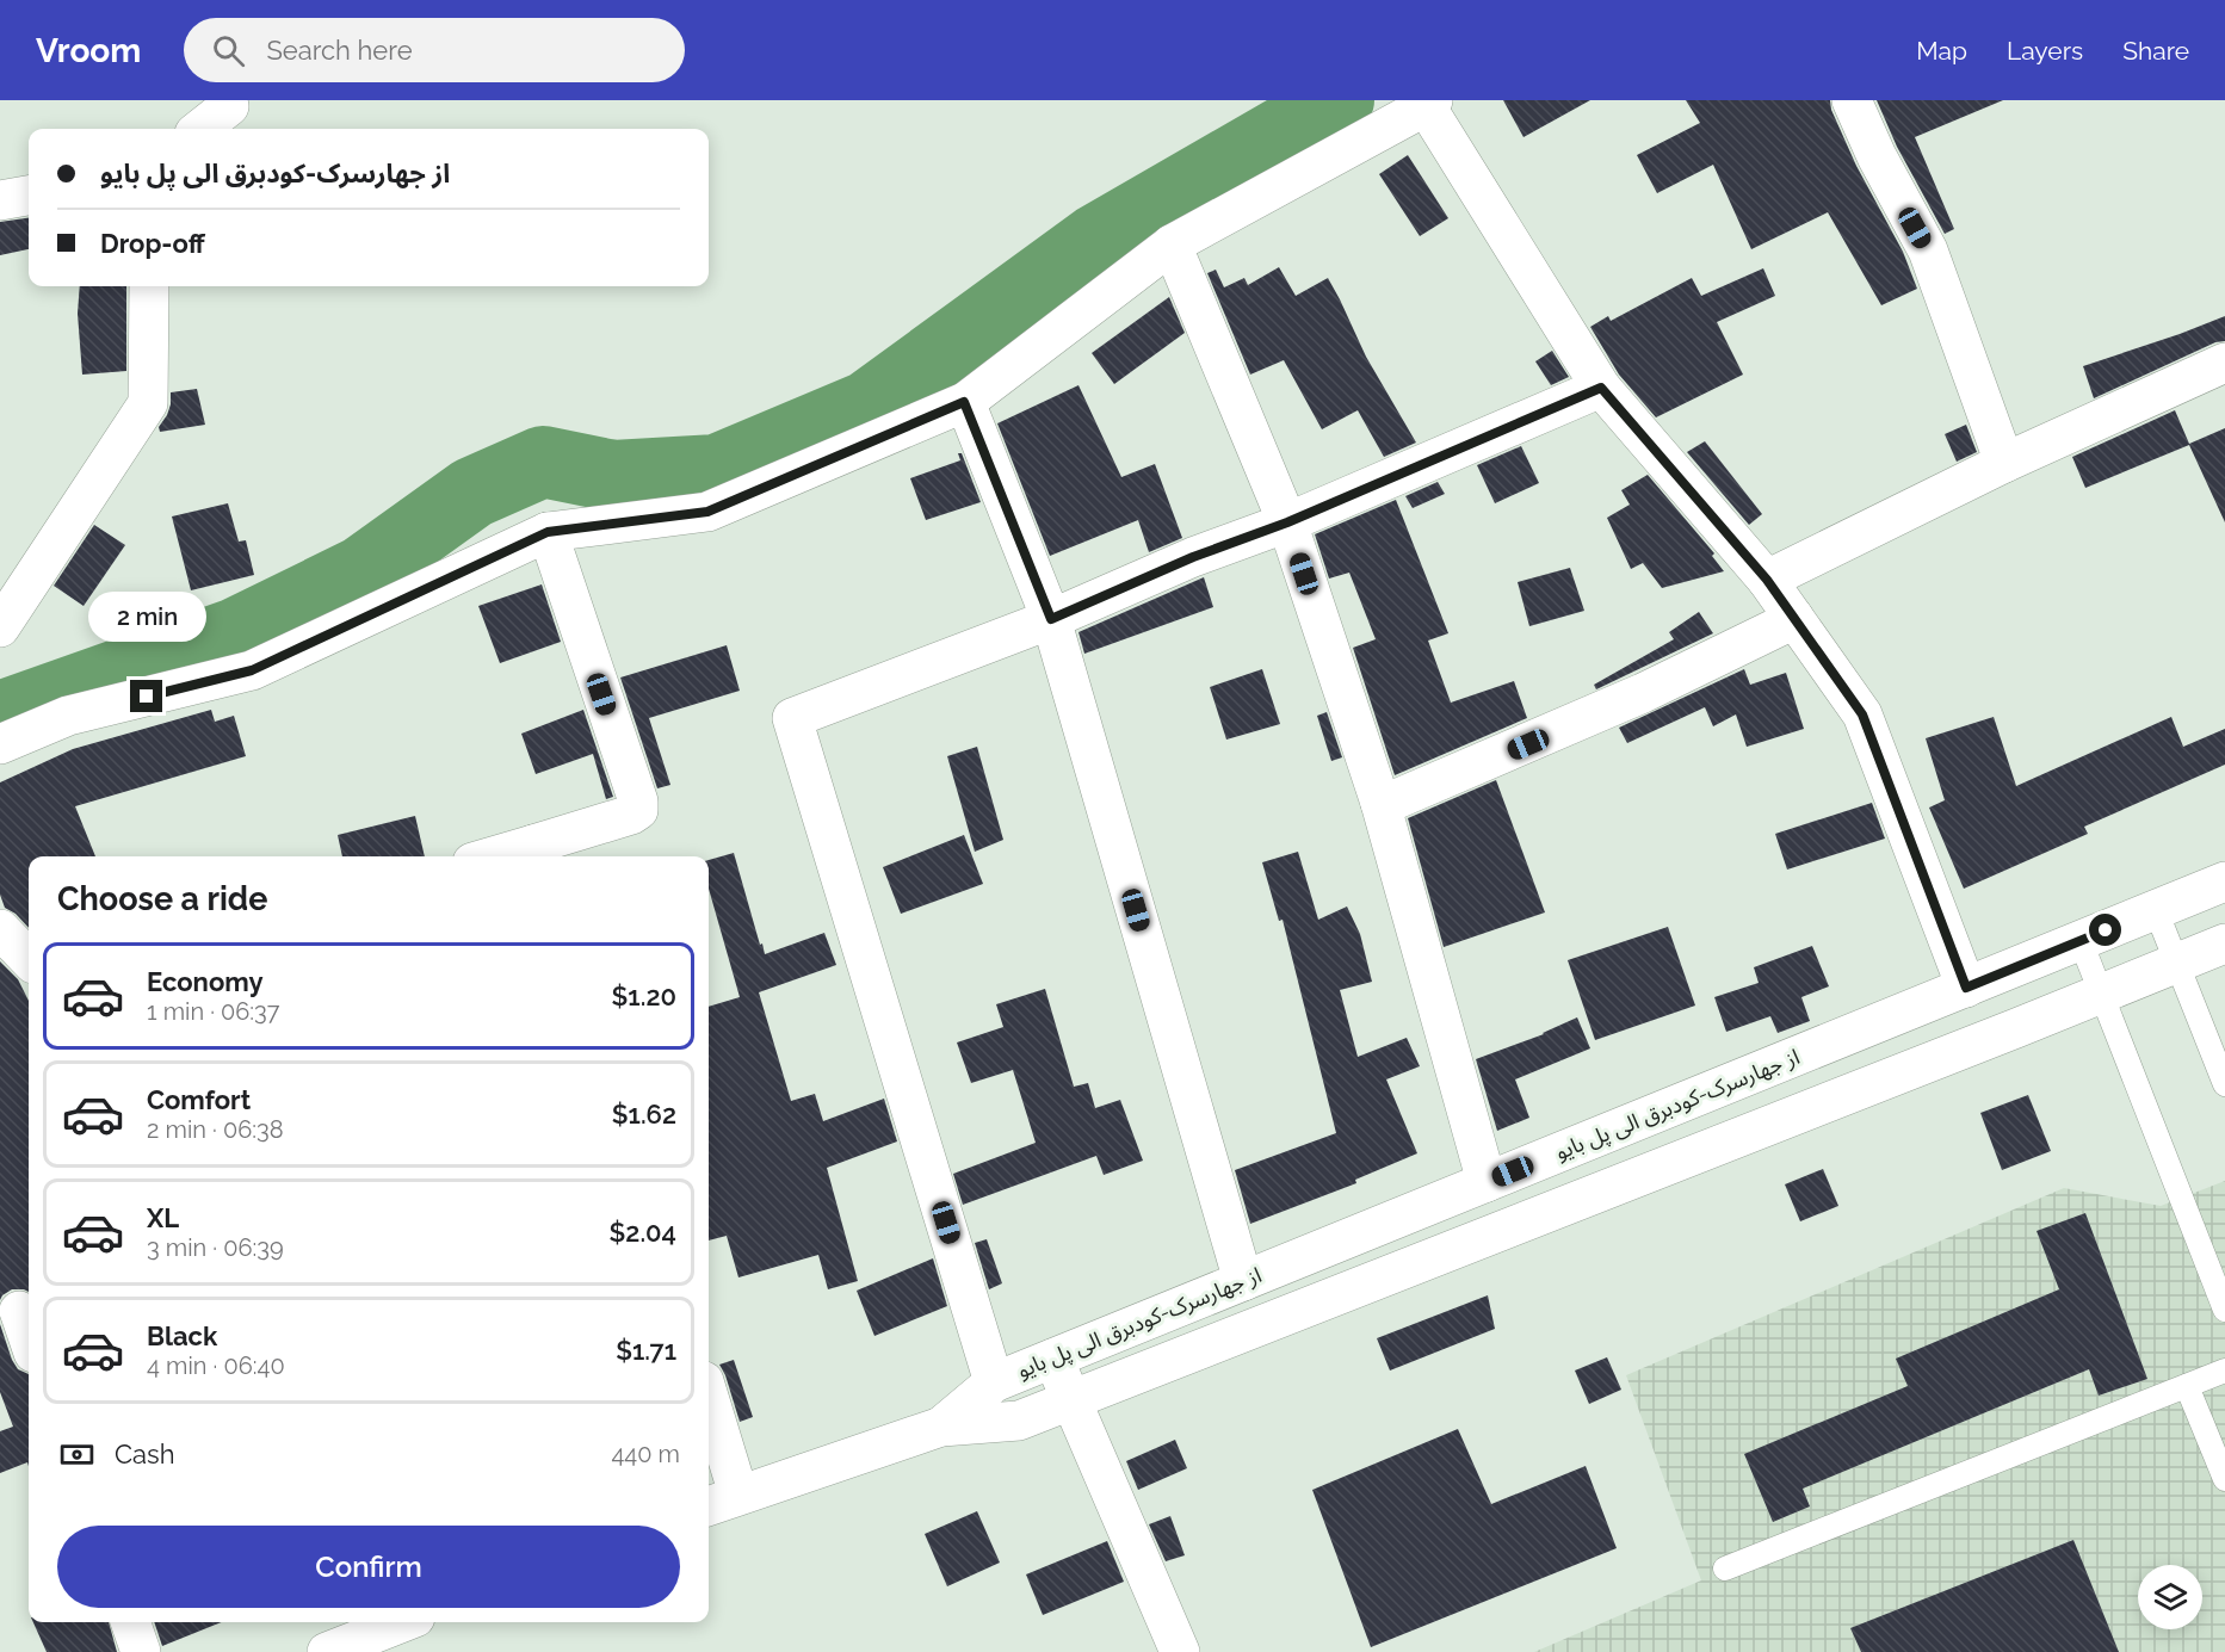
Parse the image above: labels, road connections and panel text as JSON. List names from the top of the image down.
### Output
{
  "streets": {
    "street": ["از جهارسرک-کودبرق الی پل بایو"]
  },
  "page": {
    "header": "Vroom",
    "search": "Search here",
    "nav": ["Map", "Layers", "Share"],
    "banner": ["از جهارسرک-کودبرق الی پل بایو", "Drop-off"],
    "bubble": "2 min",
    "heading": "Choose a ride",
    "list": [
      {
        "name": "Economy",
        "note": "1 min · 06:37",
        "value": "$1.20"
      },
      {
        "name": "Comfort",
        "note": "2 min · 06:38",
        "value": "$1.62"
      },
      {
        "name": "XL",
        "note": "3 min · 06:39",
        "value": "$2.04"
      },
      {
        "name": "Black",
        "note": "4 min · 06:40",
        "value": "$1.71"
      }
    ],
    "pay": ["Cash", "440 m"],
    "buttons": "Confirm"
  }
}
